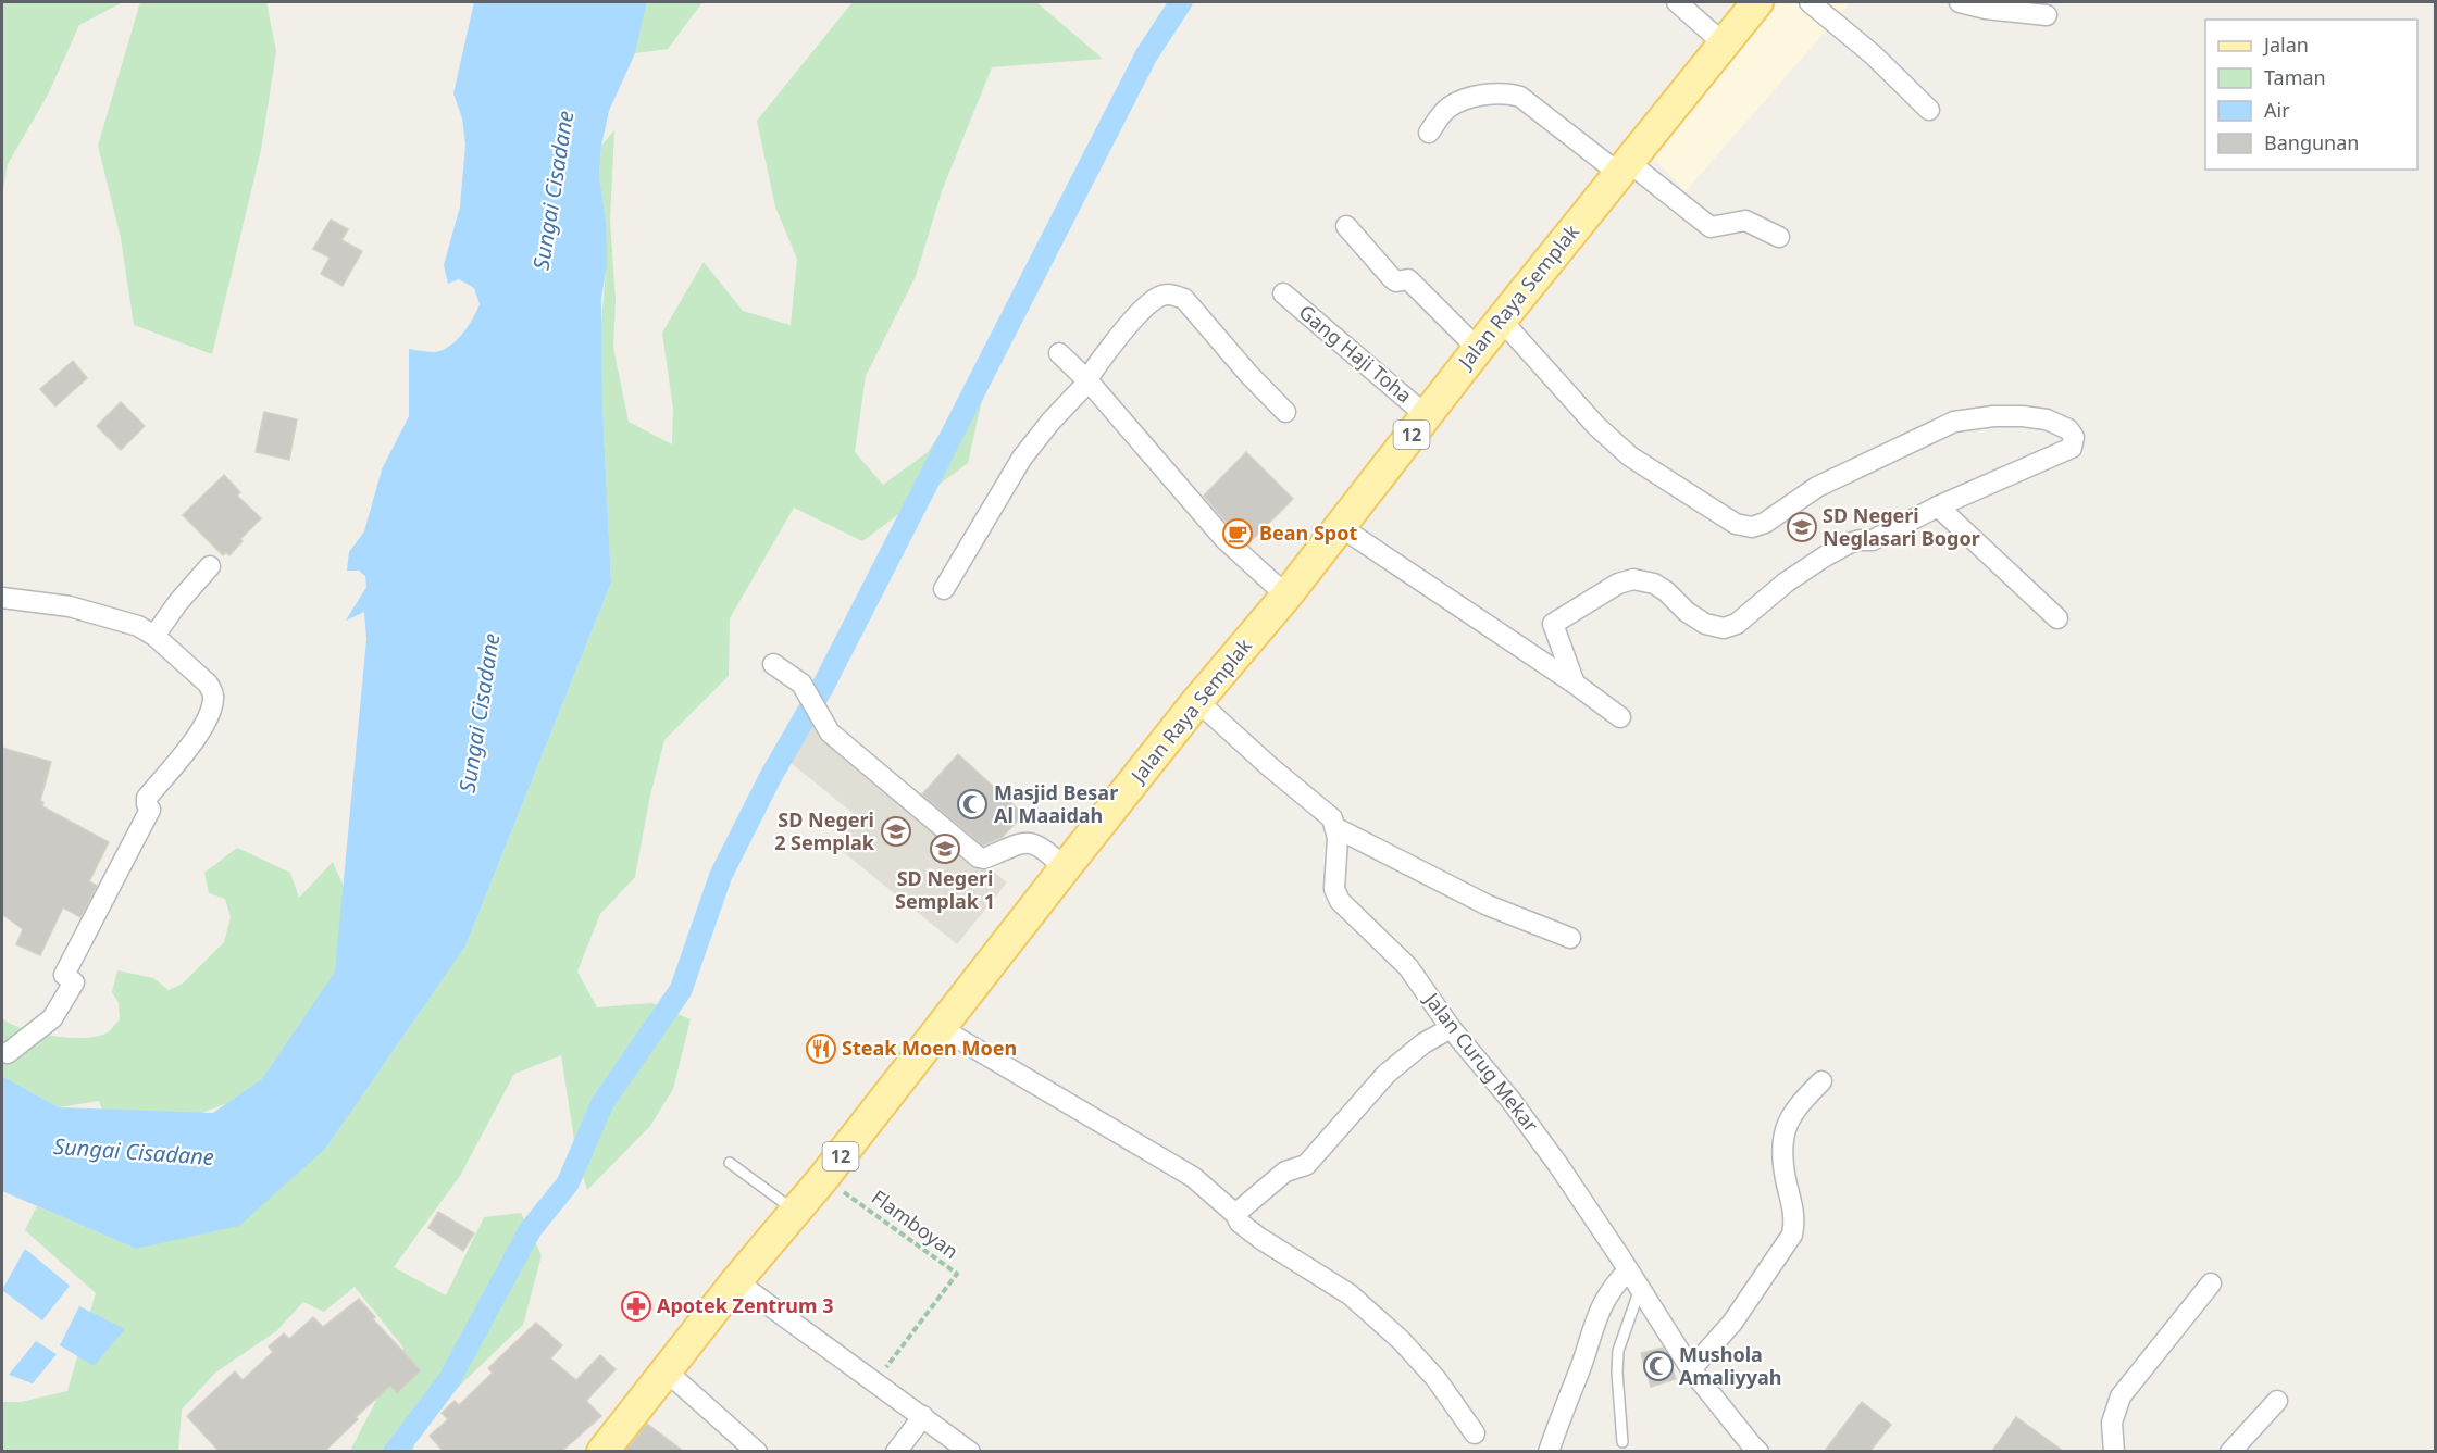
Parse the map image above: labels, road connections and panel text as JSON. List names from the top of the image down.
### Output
{
  "streets": {
    "main road": ["Jalan Raya Semplak", "12"],
    "street": ["Gang Haji Toha", "Jalan Curug Mekar"],
    "path": ["Flamboyan"]
  },
  "crossings": [
    ["Jalan Raya Semplak", "Gang Haji Toha"],
    ["Jalan Raya Semplak", "Flamboyan"]
  ],
  "water": ["Sungai Cisadane"],
  "places": {
    "school or university": ["SD Negeri Neglasari Bogor", "SD Negeri 2 Semplak", "SD Negeri Semplak 1"],
    "cafe": ["Bean Spot"],
    "mosque": ["Masjid Besar Al Maaidah", "Mushola Amaliyyah"],
    "restaurant": ["Steak Moen Moen"],
    "pharmacy": ["Apotek Zentrum 3"]
  },
  "legend": [
    "Jalan",
    "Taman",
    "Air",
    "Bangunan"
  ]
}
